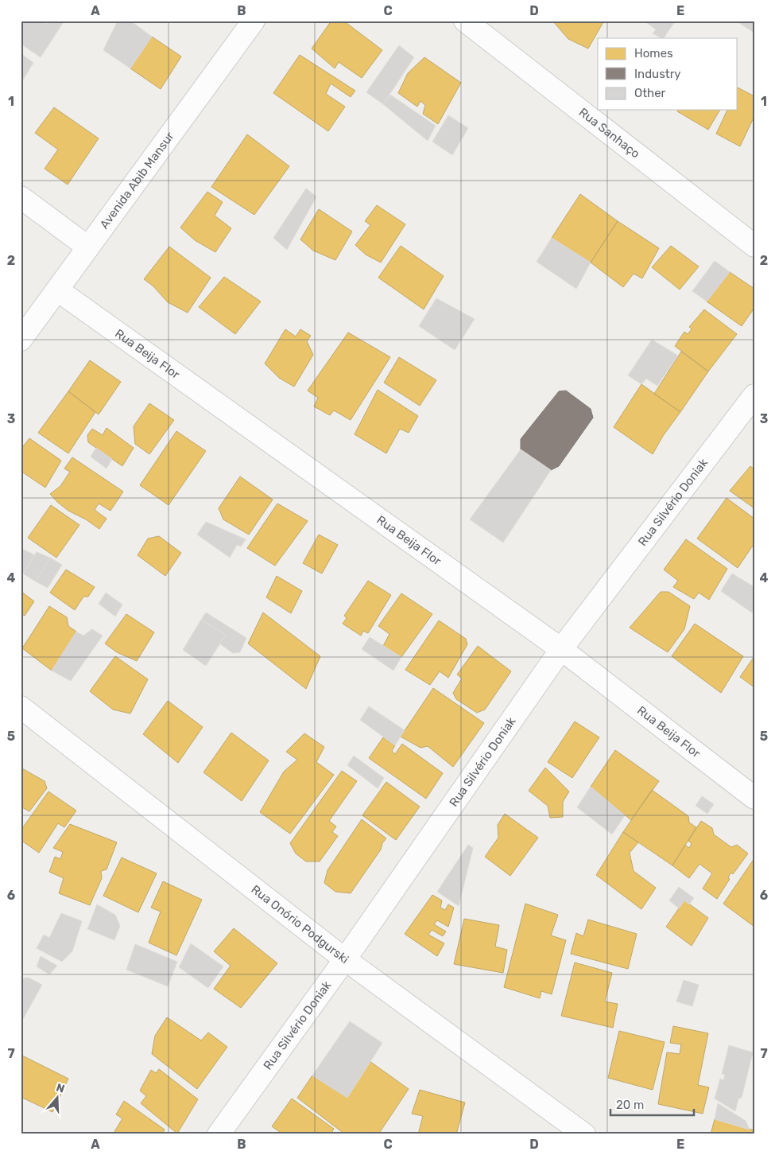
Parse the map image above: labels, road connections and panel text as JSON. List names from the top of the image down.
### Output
{
  "streets": {
    "street": [
      "Rua Sanhaço",
      "Avenida Abib Mansur",
      "Rua Beija Flor",
      "Rua Silvério Doniak",
      "Rua Onório Podgurski"
    ]
  },
  "crossings": [
    ["Avenida Abib Mansur", "Rua Beija Flor"],
    ["Rua Beija Flor", "Rua Silvério Doniak"],
    ["Rua Silvério Doniak", "Rua Onório Podgurski"]
  ],
  "legend": ["Homes", "Industry", "Other"],
  "scale_bar": "20 m",
  "north": "top",
  "grid": {
    "columns": [
      "A",
      "B",
      "C",
      "D",
      "E"
    ],
    "rows": [
      "1",
      "2",
      "3",
      "4",
      "5",
      "6",
      "7"
    ]
  }
}
